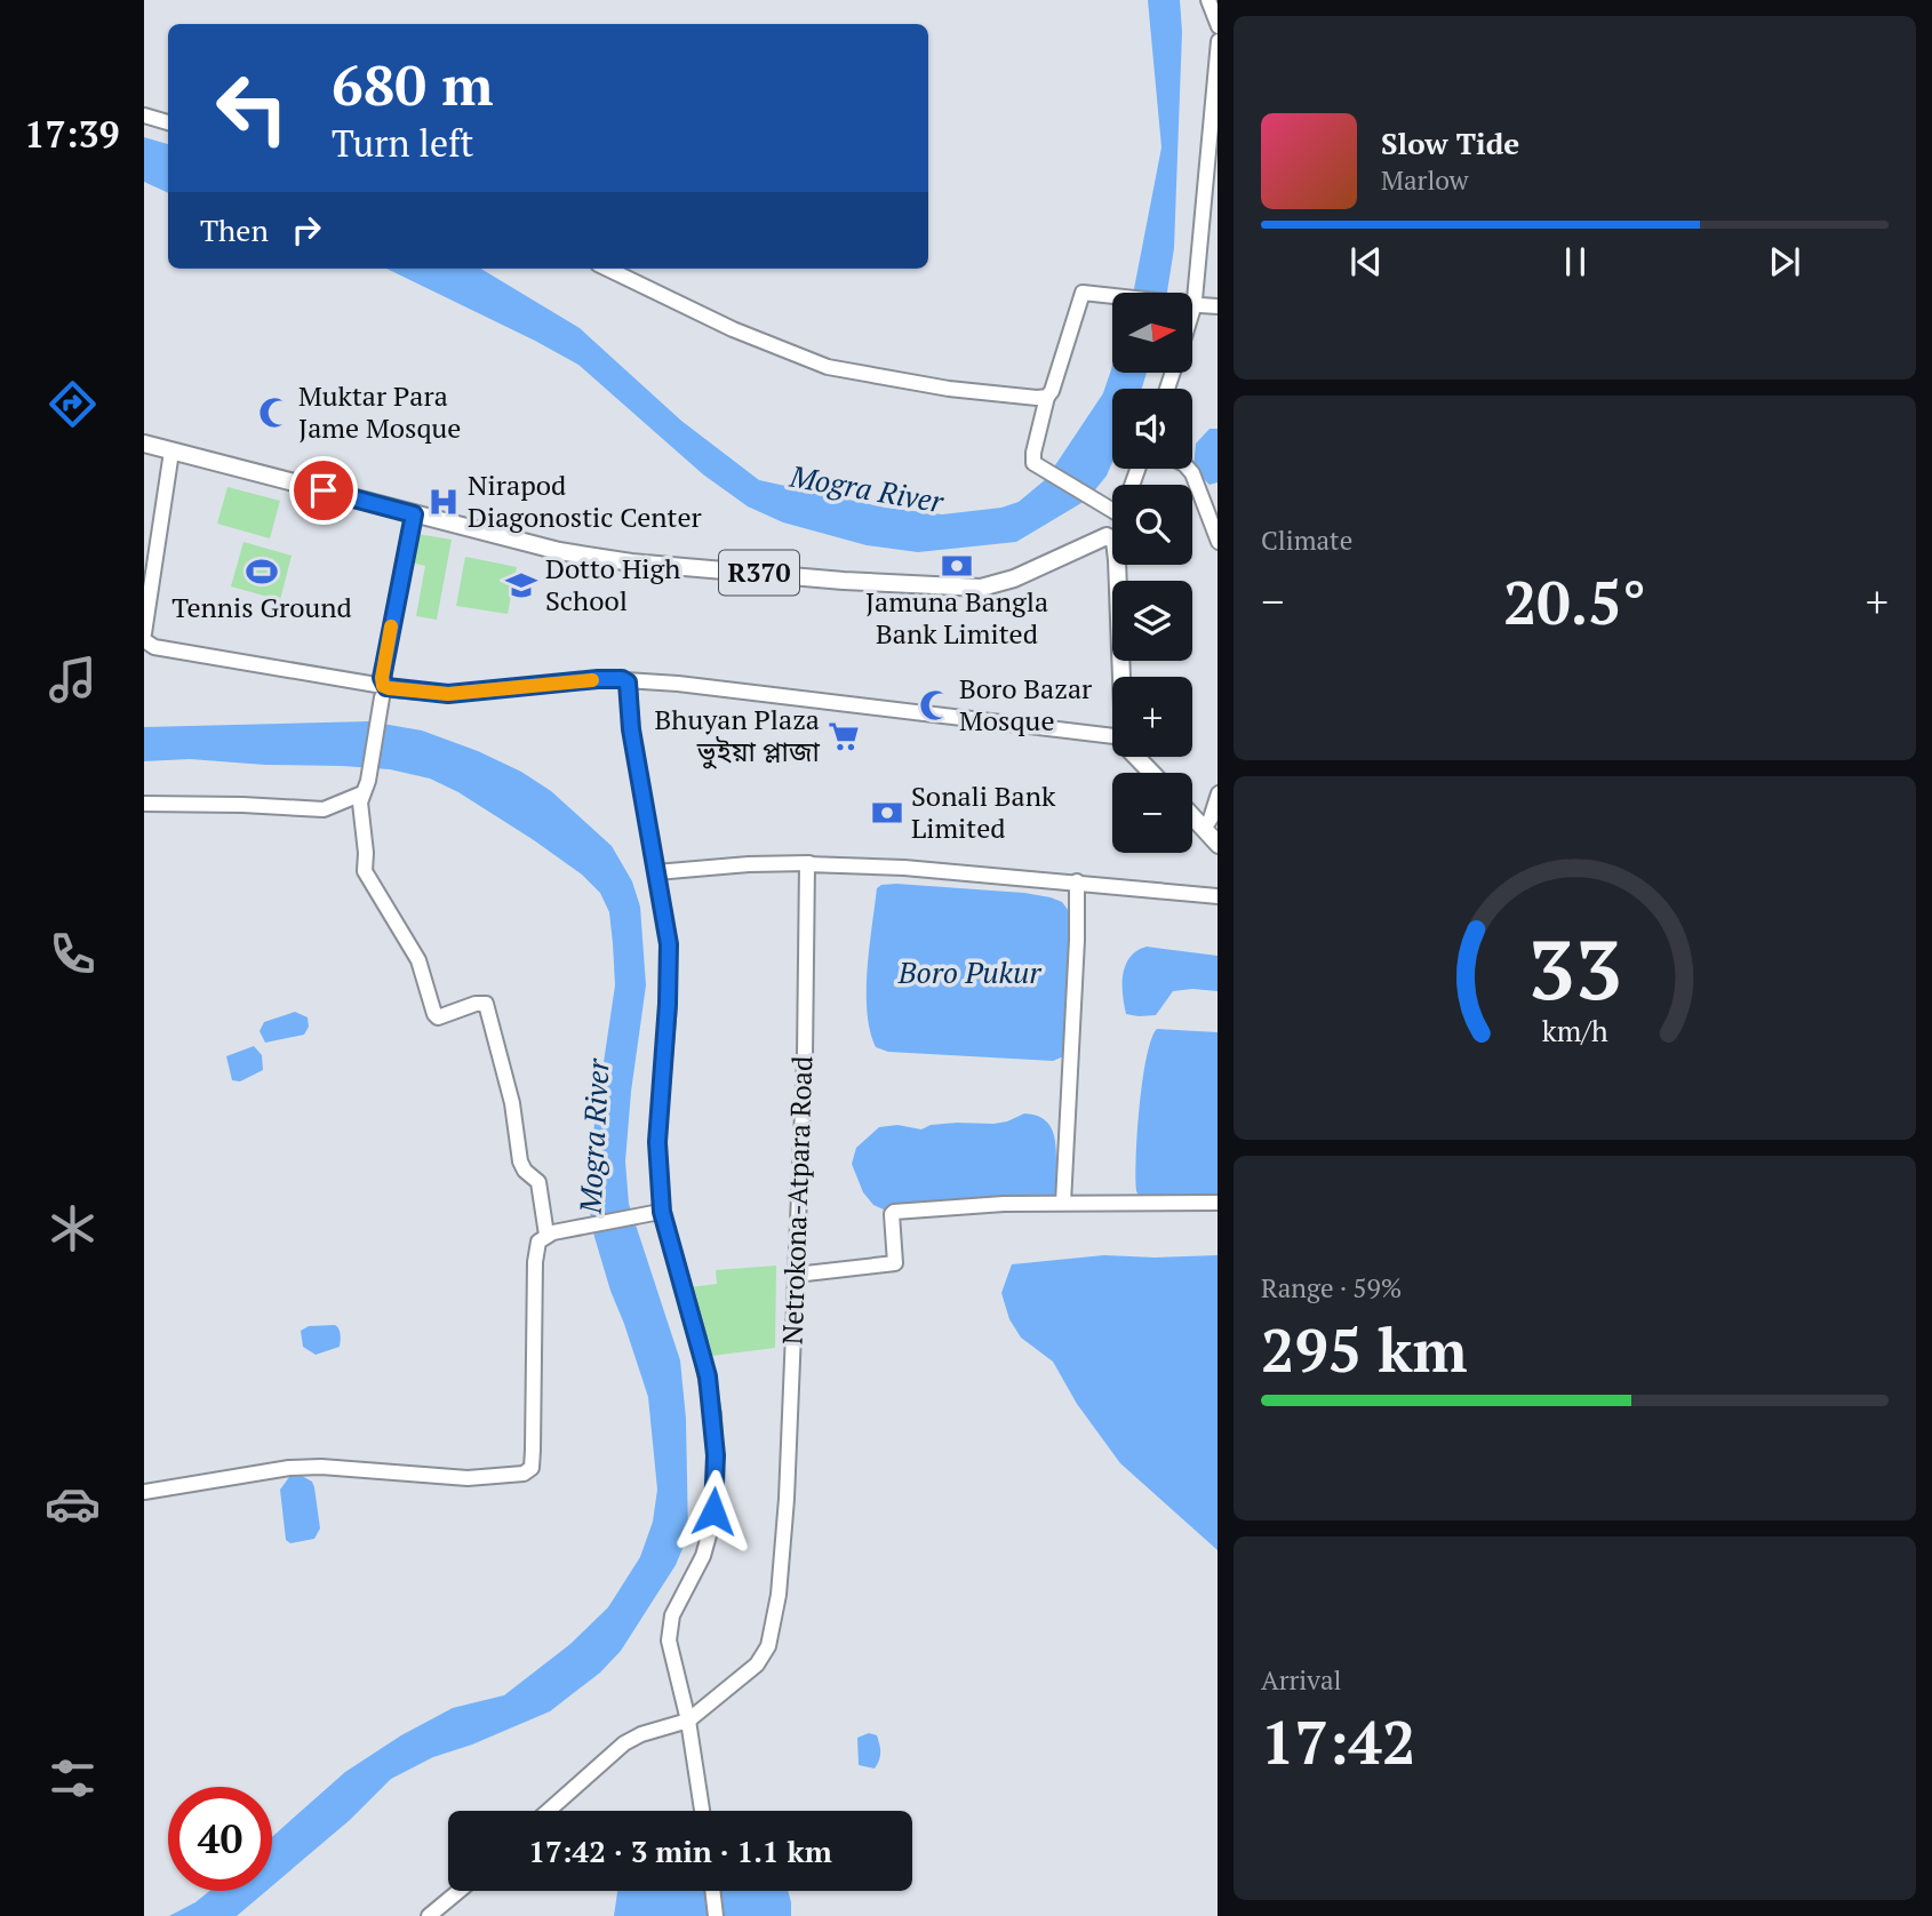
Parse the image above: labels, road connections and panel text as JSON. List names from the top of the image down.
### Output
{
  "streets": {
    "main road": ["R370"],
    "street": ["Netrokona-Atpara Road"]
  },
  "water": ["Mogra River", "Boro Pukur"],
  "places": {
    "mosque": ["Muktar Para Jame Mosque", "Boro Bazar Mosque"],
    "hospital": ["Nirapod Diagonostic Center"],
    "bank": ["Jamuna Bangla Bank Limited", "Sonali Bank Limited"],
    "sports": ["Tennis Ground"],
    "school or university": ["Dotto High School"],
    "supermarket": ["Bhuyan Plaza ভুইয়া প্লাজা"]
  },
  "north": "right",
  "page": {
    "tabs": "17:39",
    "turn": ["680 m", "Turn left"],
    "song": ["Slow Tide", "Marlow"],
    "then": "Then",
    "map_buttons": ["+", "−"],
    "tile": [
      "Climate",
      ["Range · 59%", "295 km"],
      ["Arrival", "17:42"]
    ],
    "heat": ["−", "20.5°", "+"],
    "limit": "40",
    "trip": "17:42 · 3 min · 1.1 km",
    "gauge": ["33", "km/h"]
  }
}
